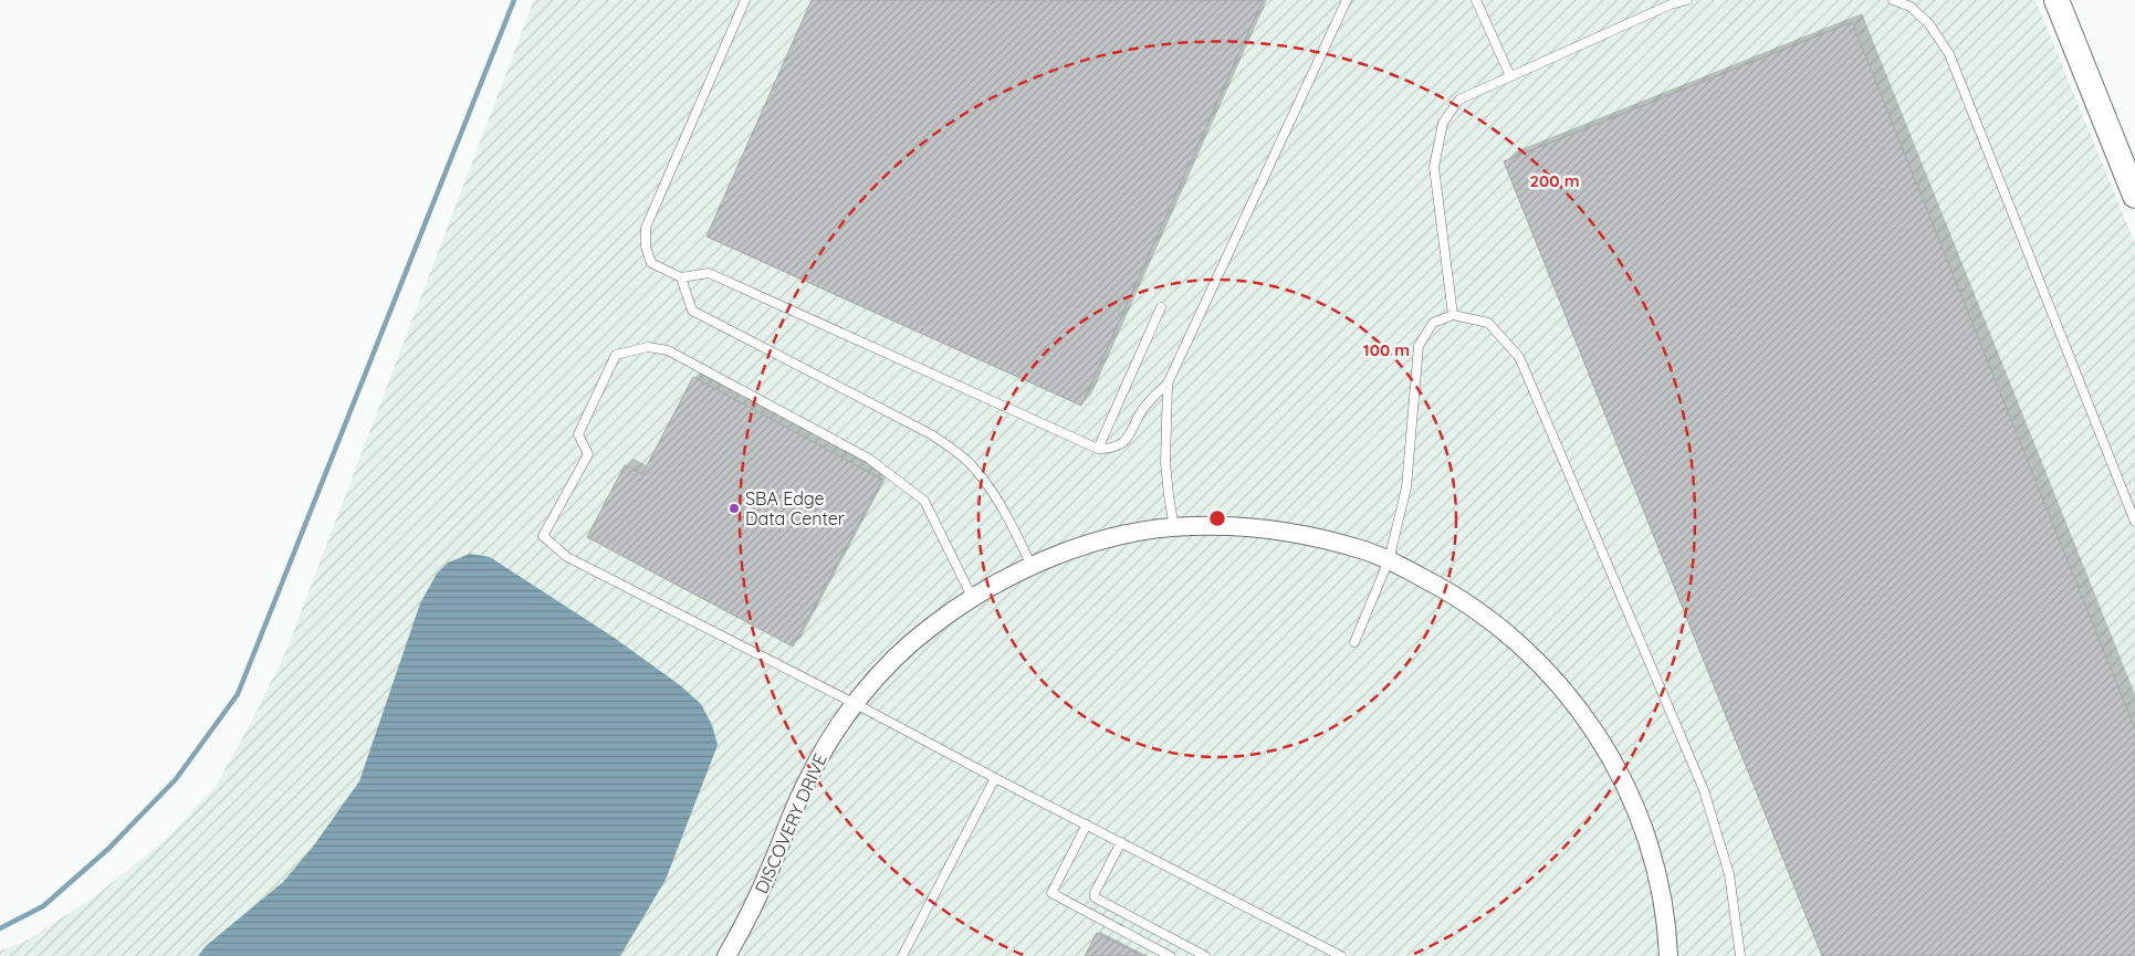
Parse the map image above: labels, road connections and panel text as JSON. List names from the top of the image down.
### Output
{
  "streets": {
    "street": ["DISCOVERY DRIVE"]
  },
  "places": ["SBA Edge Data Center"],
  "rings": ["200 m", "100 m"]
}
